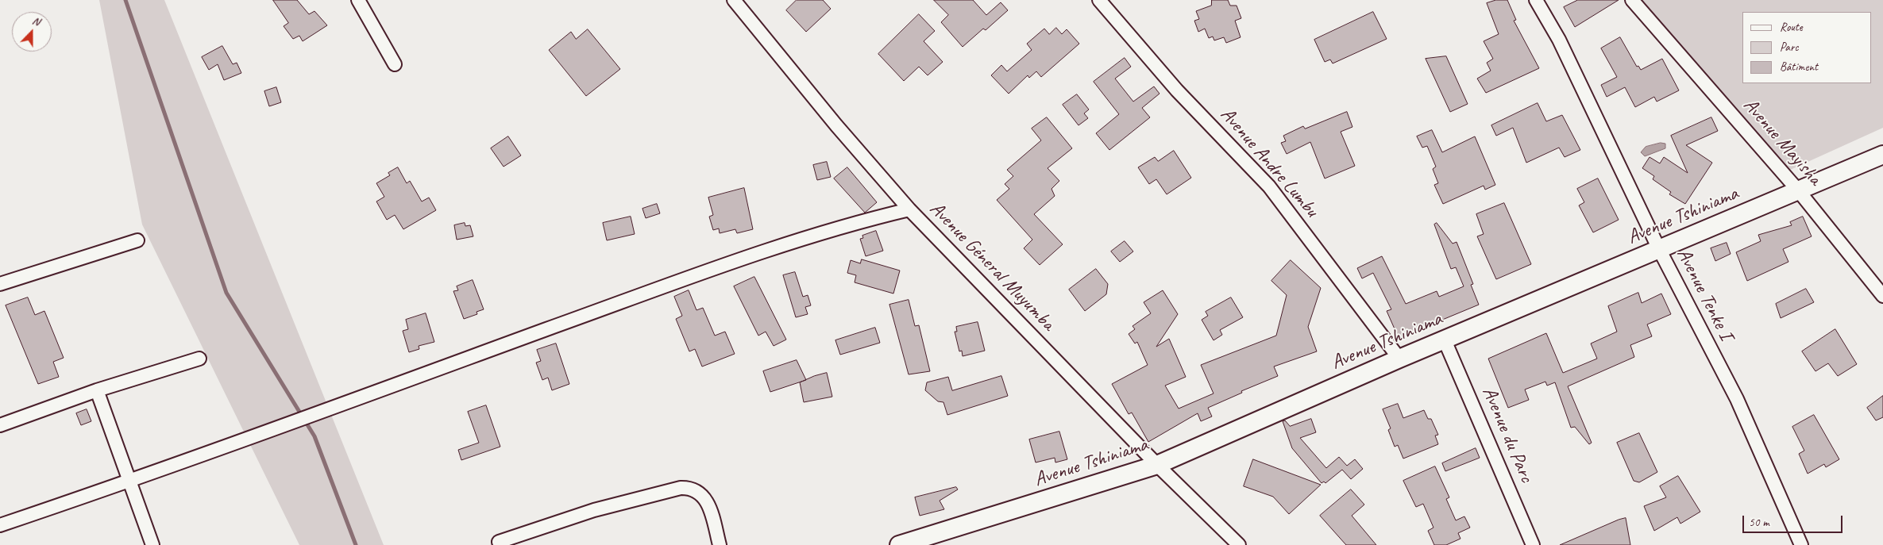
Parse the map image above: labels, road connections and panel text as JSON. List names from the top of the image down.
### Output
{
  "streets": {
    "street": [
      "Avenue Mayisha",
      "Avenue Andre Lumbu",
      "Avenue Tshiniama",
      "Avenue Géneral Muyumba",
      "Avenue Tenke I",
      "Avenue du Parc"
    ]
  },
  "crossings": [
    ["Avenue Mayisha", "Avenue Tshiniama"],
    ["Avenue Andre Lumbu", "Avenue Tshiniama"],
    ["Avenue Tshiniama", "Avenue Géneral Muyumba"],
    ["Avenue Tshiniama", "Avenue Tenke I"],
    ["Avenue Tshiniama", "Avenue du Parc"]
  ],
  "legend": ["Route", "Parc", "Bâtiment"],
  "scale_bar": "50 m",
  "north": "top"
}
